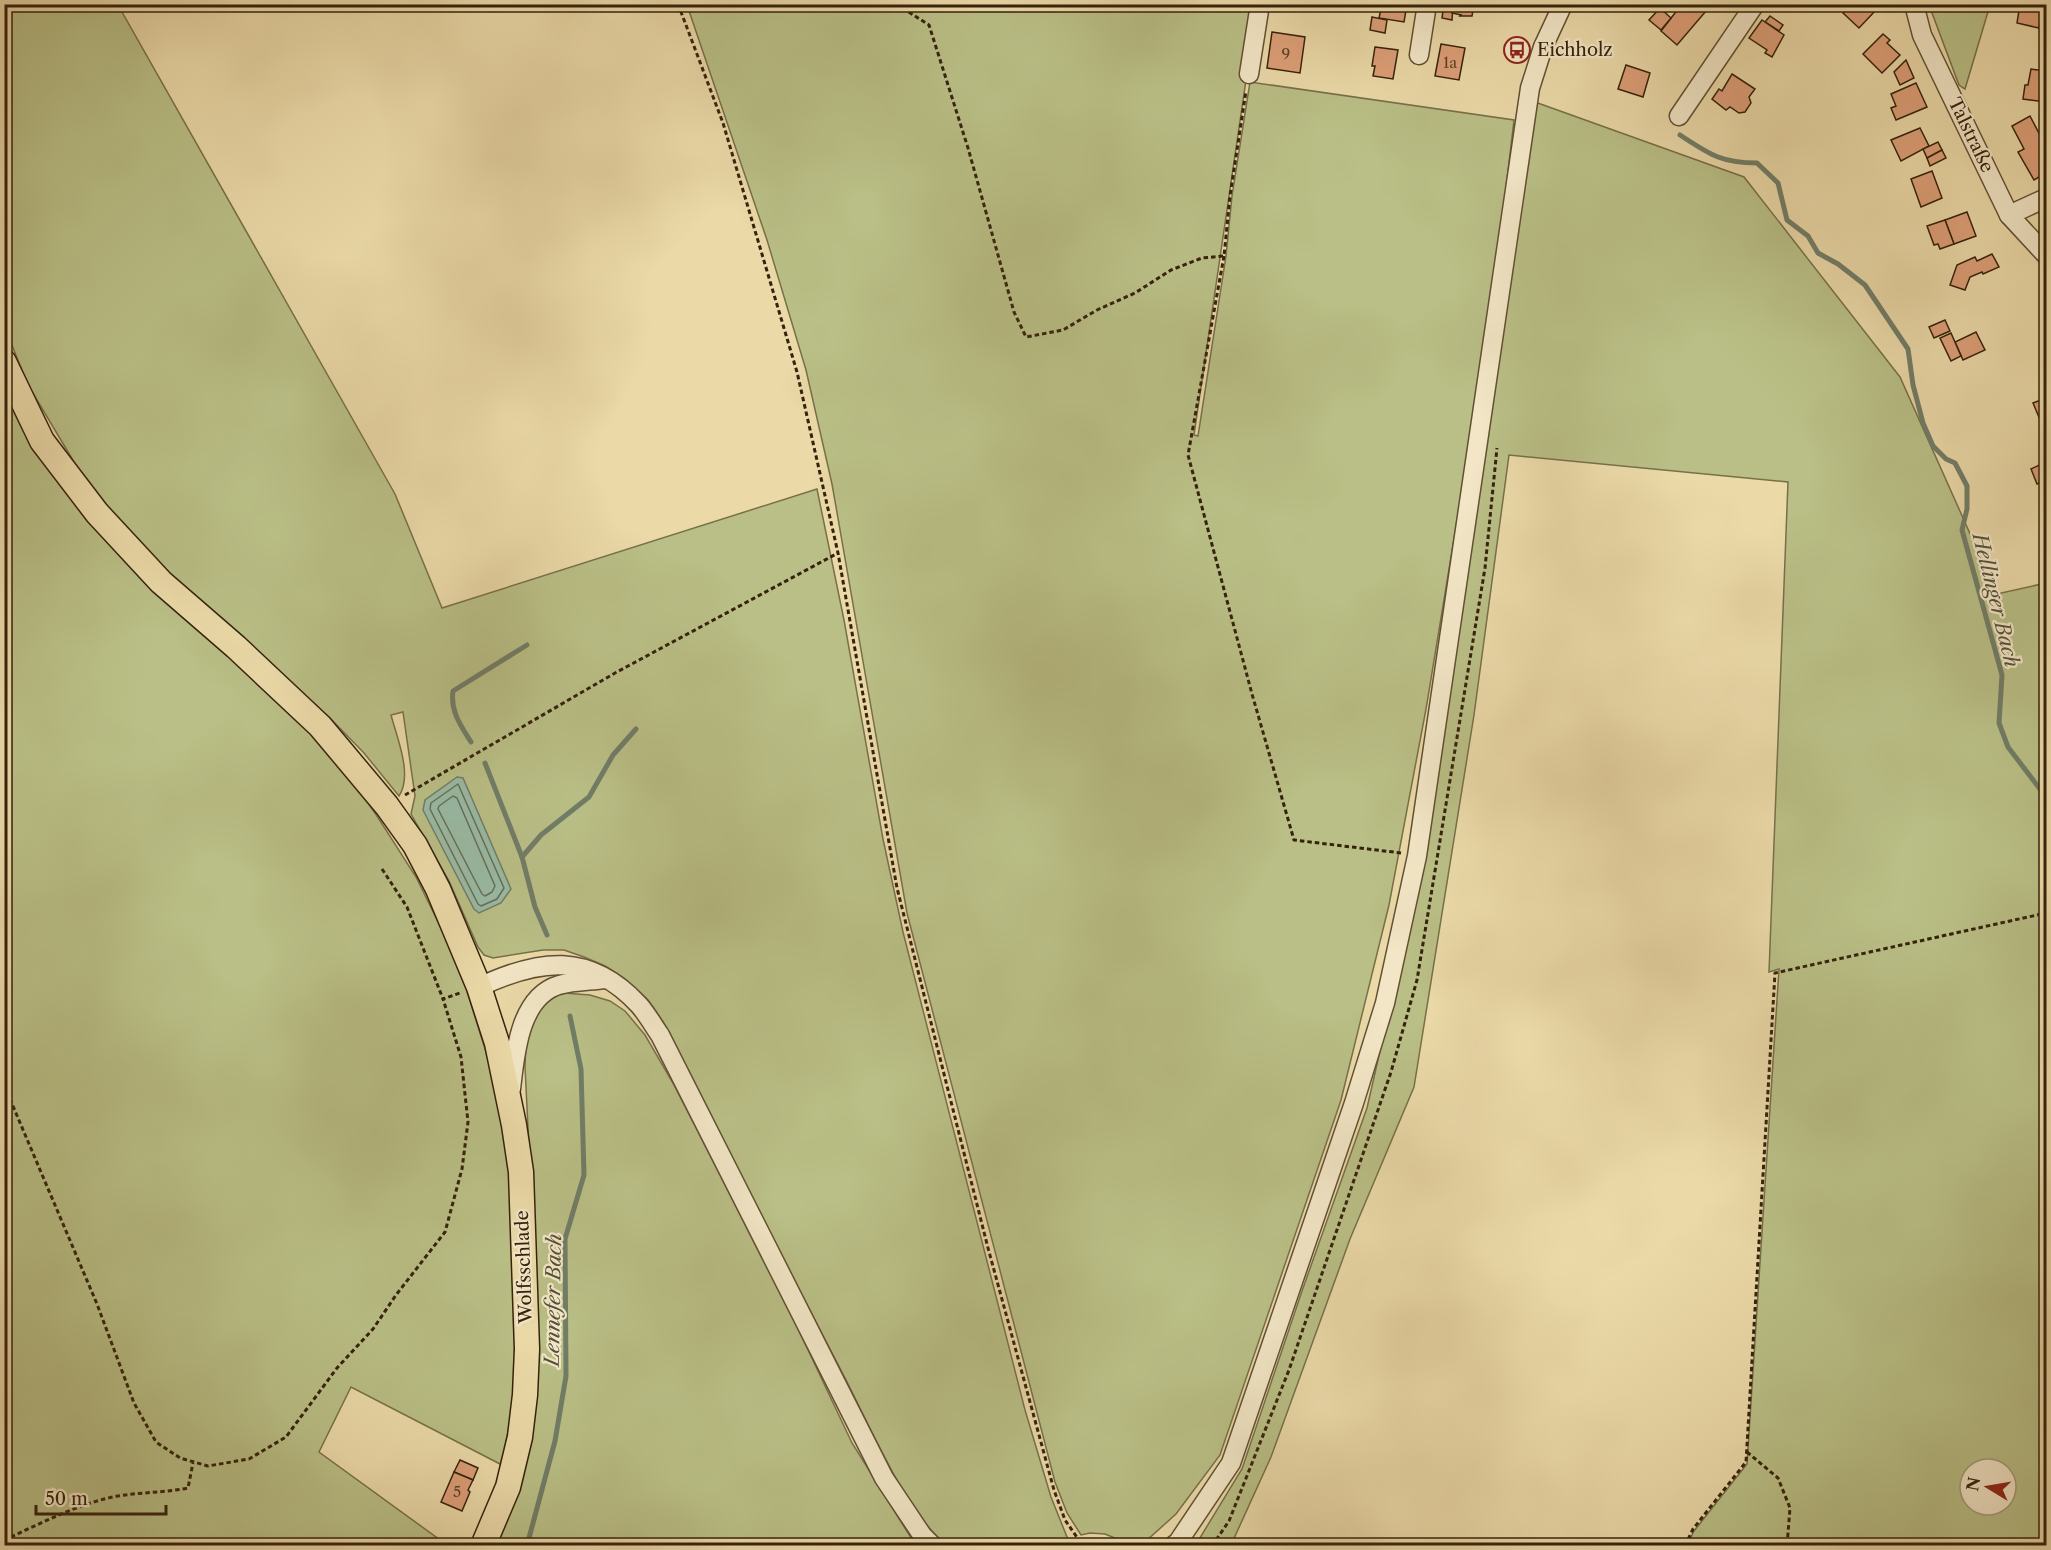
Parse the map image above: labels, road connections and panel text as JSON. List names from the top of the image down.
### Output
{
  "streets": {
    "main road": ["Wolfsschlade"],
    "street": ["Talstraße"]
  },
  "water": ["Hellinger Bach", "Lennefer Bach"],
  "places": {
    "bus stop": ["Eichholz"]
  },
  "house_numbers": ["9", "1a", "5"],
  "scale_bar": "50 m",
  "north": "left"
}
